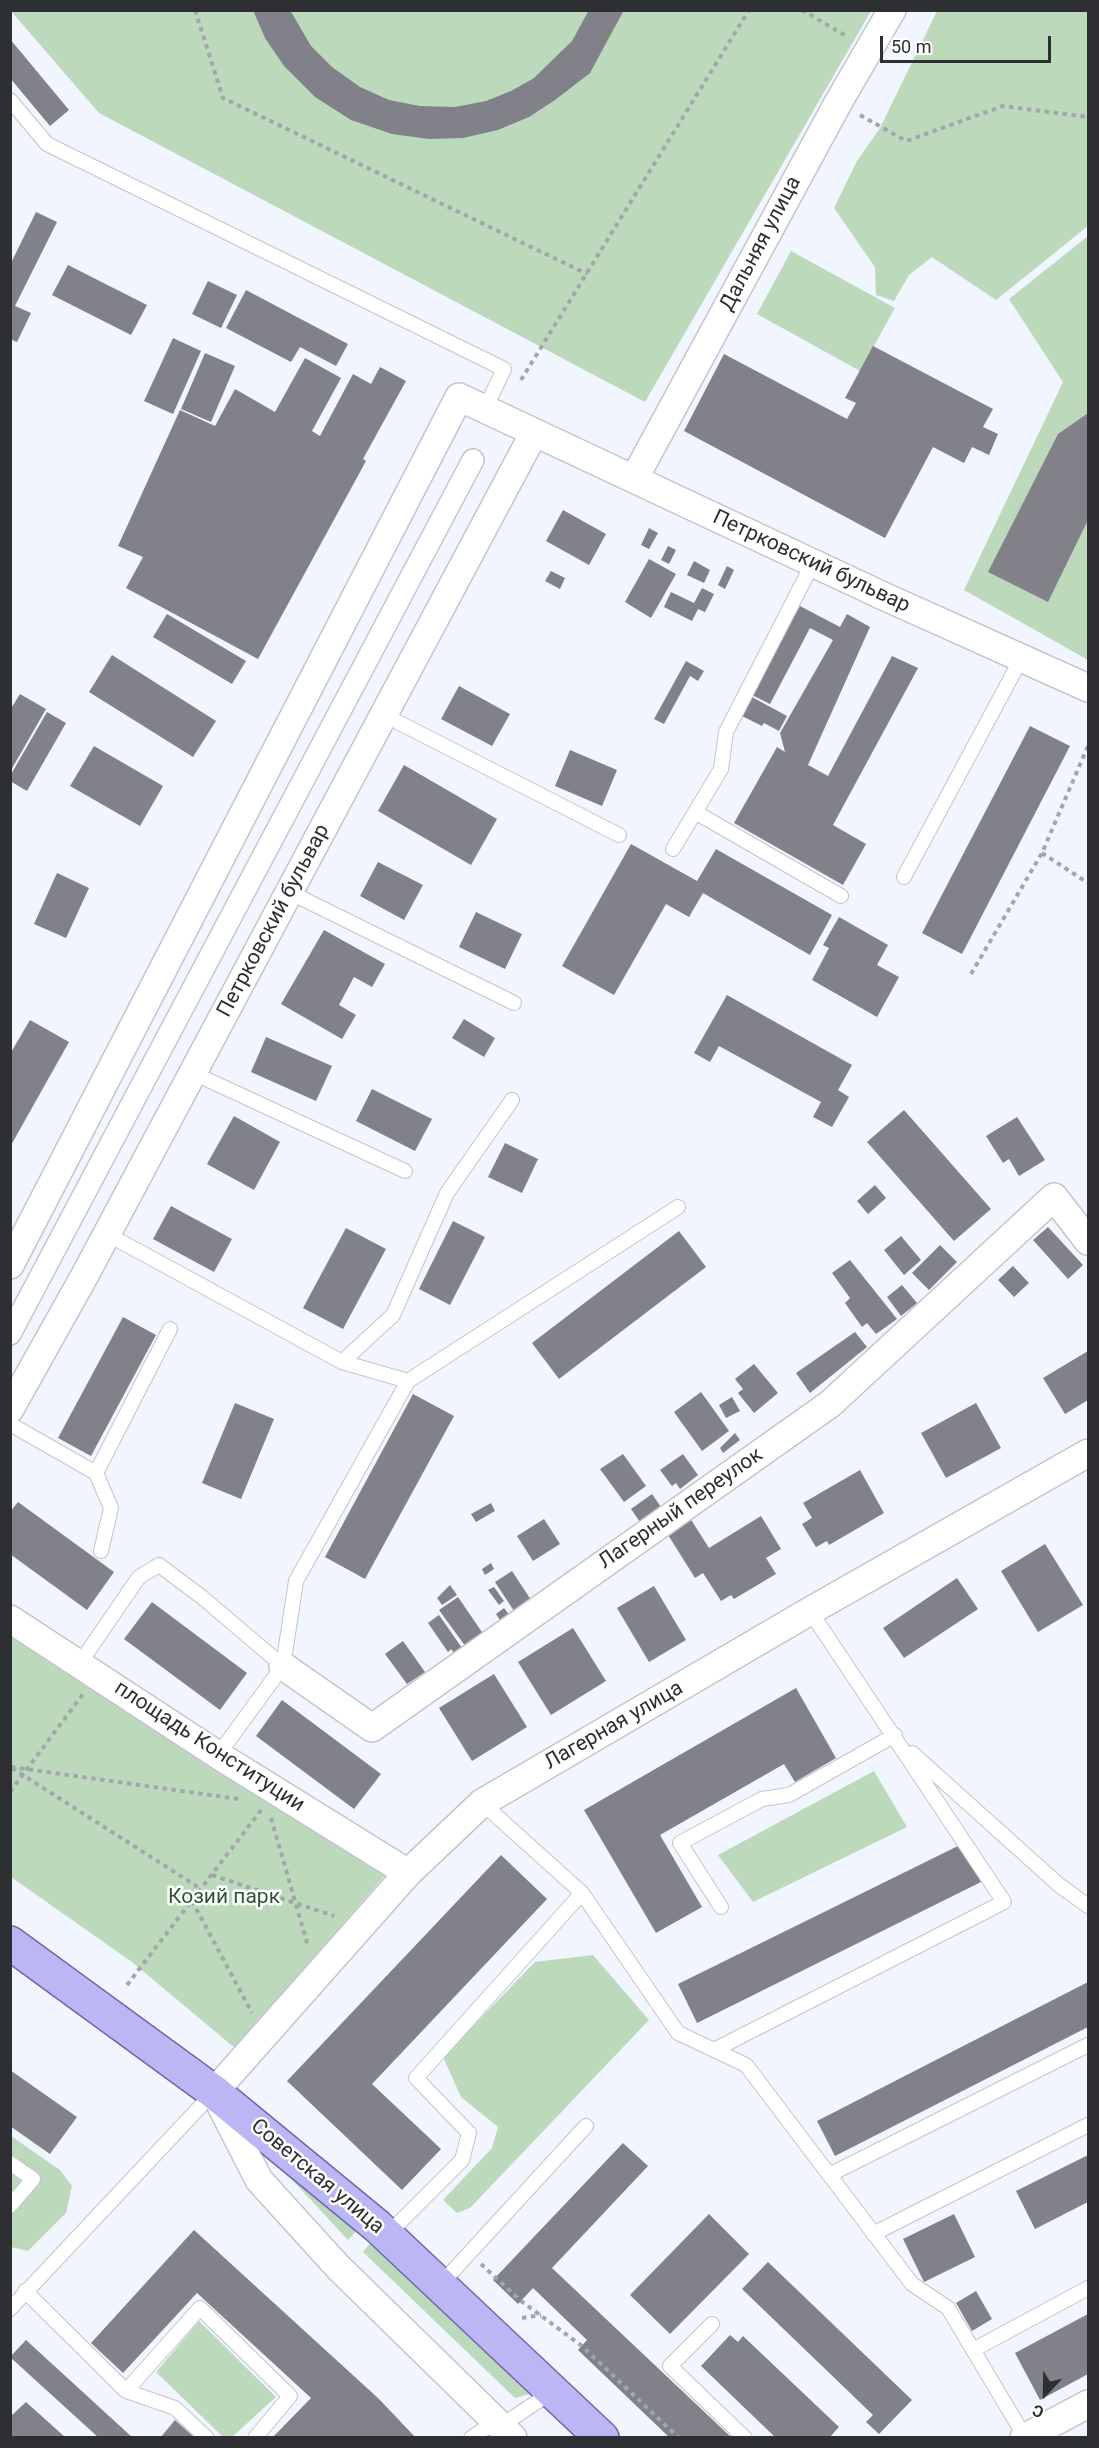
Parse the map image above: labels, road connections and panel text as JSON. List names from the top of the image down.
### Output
{
  "streets": {
    "main road": ["Советская улица"],
    "street": [
      "Дальняя улица",
      "Петрковский бульвар",
      "Лагерный переулок",
      "Лагерная улица",
      "площадь Конституции"
    ]
  },
  "crossings": [
    ["Дальняя улица", "Петрковский бульвар"],
    ["Лагерная улица", "площадь Конституции"],
    ["Лагерная улица", "Советская улица"]
  ],
  "parks": ["Козий парк"],
  "scale_bar": "50 m",
  "north": "bottom"
}
